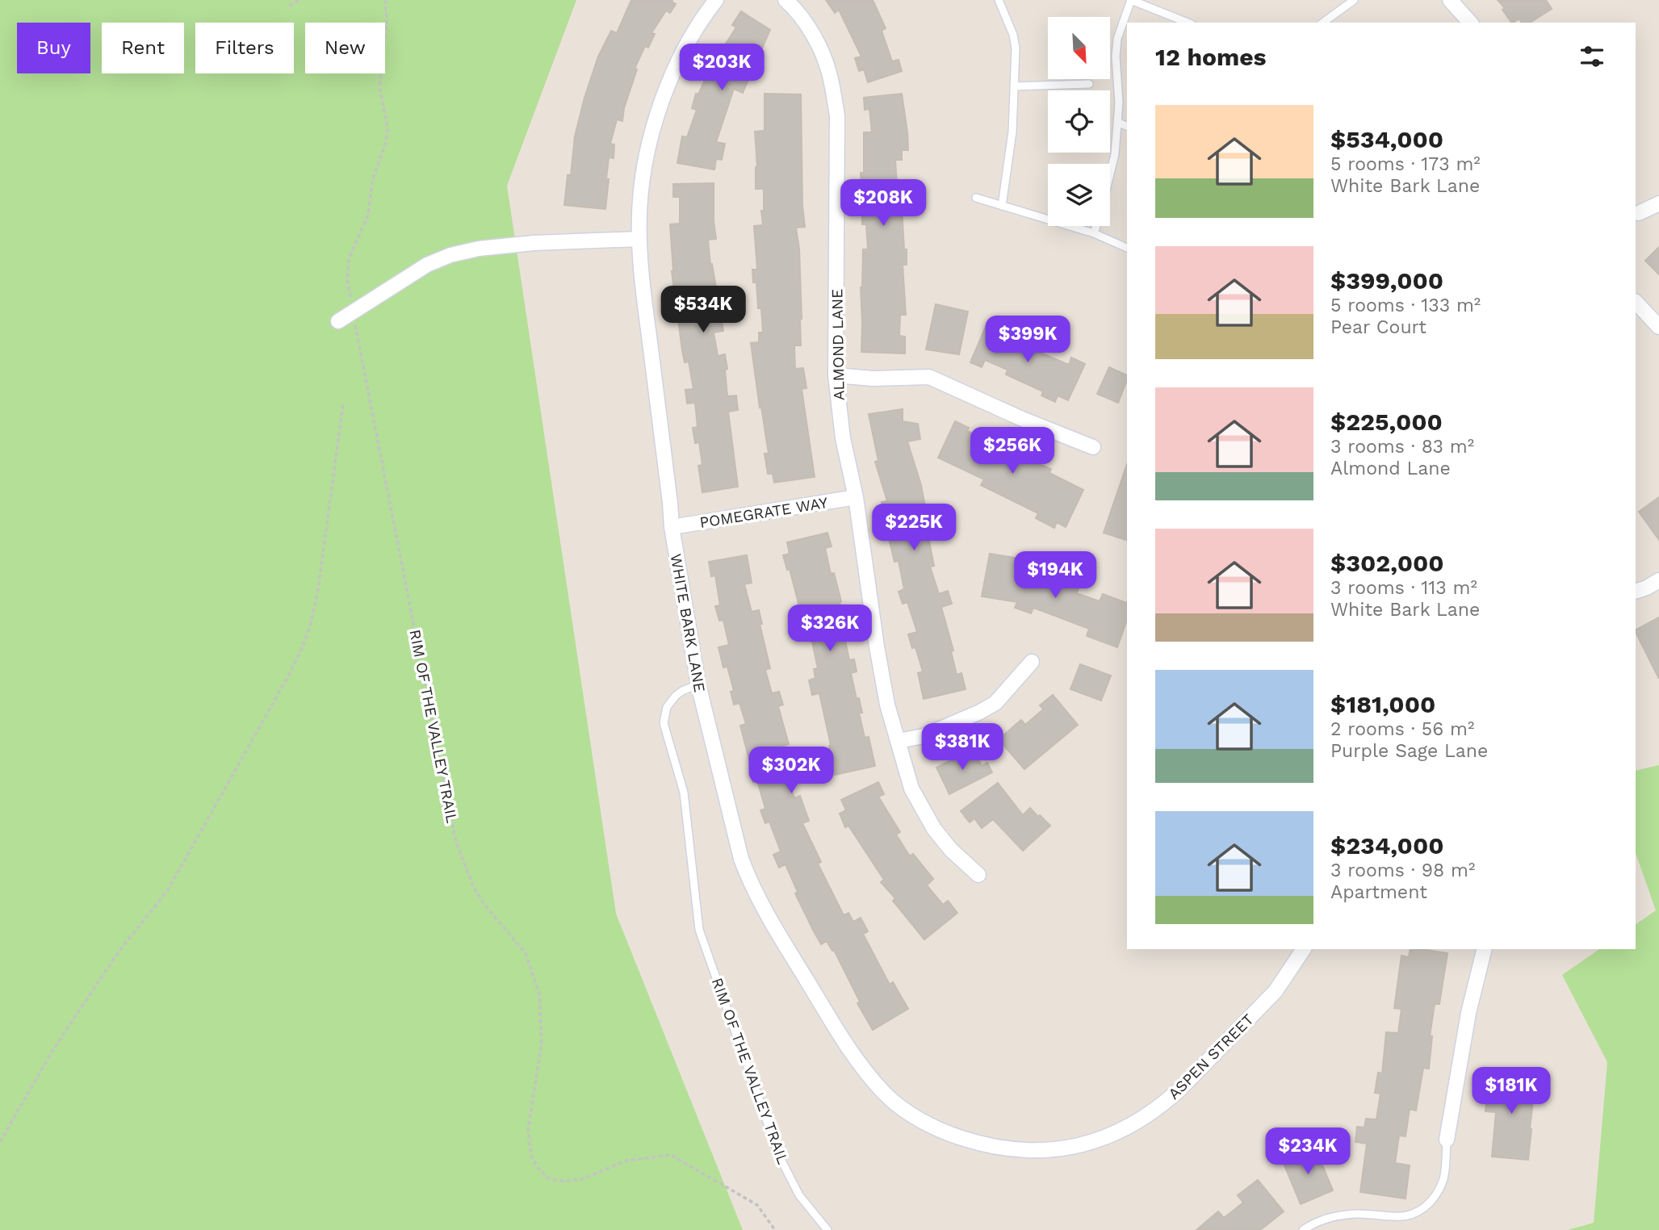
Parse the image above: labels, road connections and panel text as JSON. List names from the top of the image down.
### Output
{
  "streets": {
    "street": [
      "ALMOND LANE",
      "POMEGRATE WAY",
      "WHITE BARK LANE",
      "ASPEN STREET"
    ],
    "lane": ["RIM OF THE VALLEY TRAIL"]
  },
  "crossings": [
    ["ALMOND LANE", "POMEGRATE WAY"],
    ["POMEGRATE WAY", "WHITE BARK LANE"],
    ["WHITE BARK LANE", "RIM OF THE VALLEY TRAIL"],
    ["WHITE BARK LANE", "ASPEN STREET"]
  ],
  "north": "bottom right",
  "page": {
    "chip": [
      "Buy",
      "Rent",
      "Filters",
      "New"
    ],
    "heading": "12 homes",
    "price": [
      "$203K",
      "$208K",
      "$534K",
      "$399K",
      "$256K",
      "$225K",
      "$194K",
      "$326K",
      "$381K",
      "$302K",
      "$181K",
      "$234K"
    ],
    "list": [
      {
        "name": "$534,000",
        "note": "5 rooms · 173 m² · White Bark Lane"
      },
      {
        "name": "$399,000",
        "note": "5 rooms · 133 m² · Pear Court"
      },
      {
        "name": "$225,000",
        "note": "3 rooms · 83 m² · Almond Lane"
      },
      {
        "name": "$302,000",
        "note": "3 rooms · 113 m² · White Bark Lane"
      },
      {
        "name": "$181,000",
        "note": "2 rooms · 56 m² · Purple Sage Lane"
      },
      {
        "name": "$234,000",
        "note": "3 rooms · 98 m² · Apartment"
      }
    ]
  }
}
